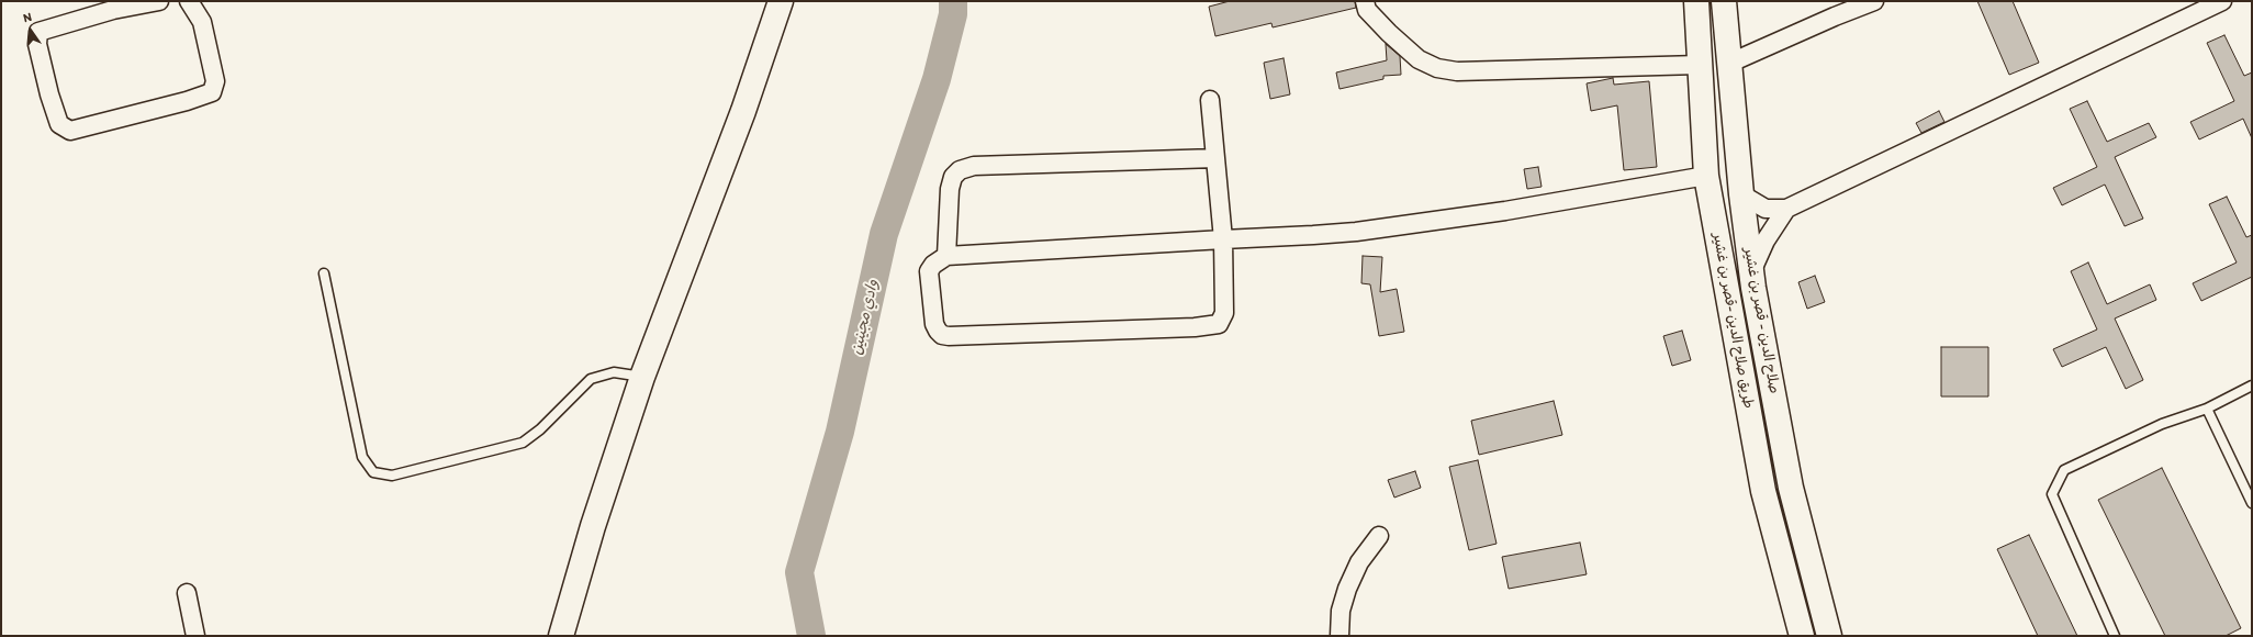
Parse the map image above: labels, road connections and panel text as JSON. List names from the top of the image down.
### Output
{
  "streets": {
    "main road": ["طريق صلاح الدين -قصر بن غشير", "صلاح الدين - قصر بن غشير"]
  },
  "water": ["وادي مجينين"],
  "north": "top"
}
